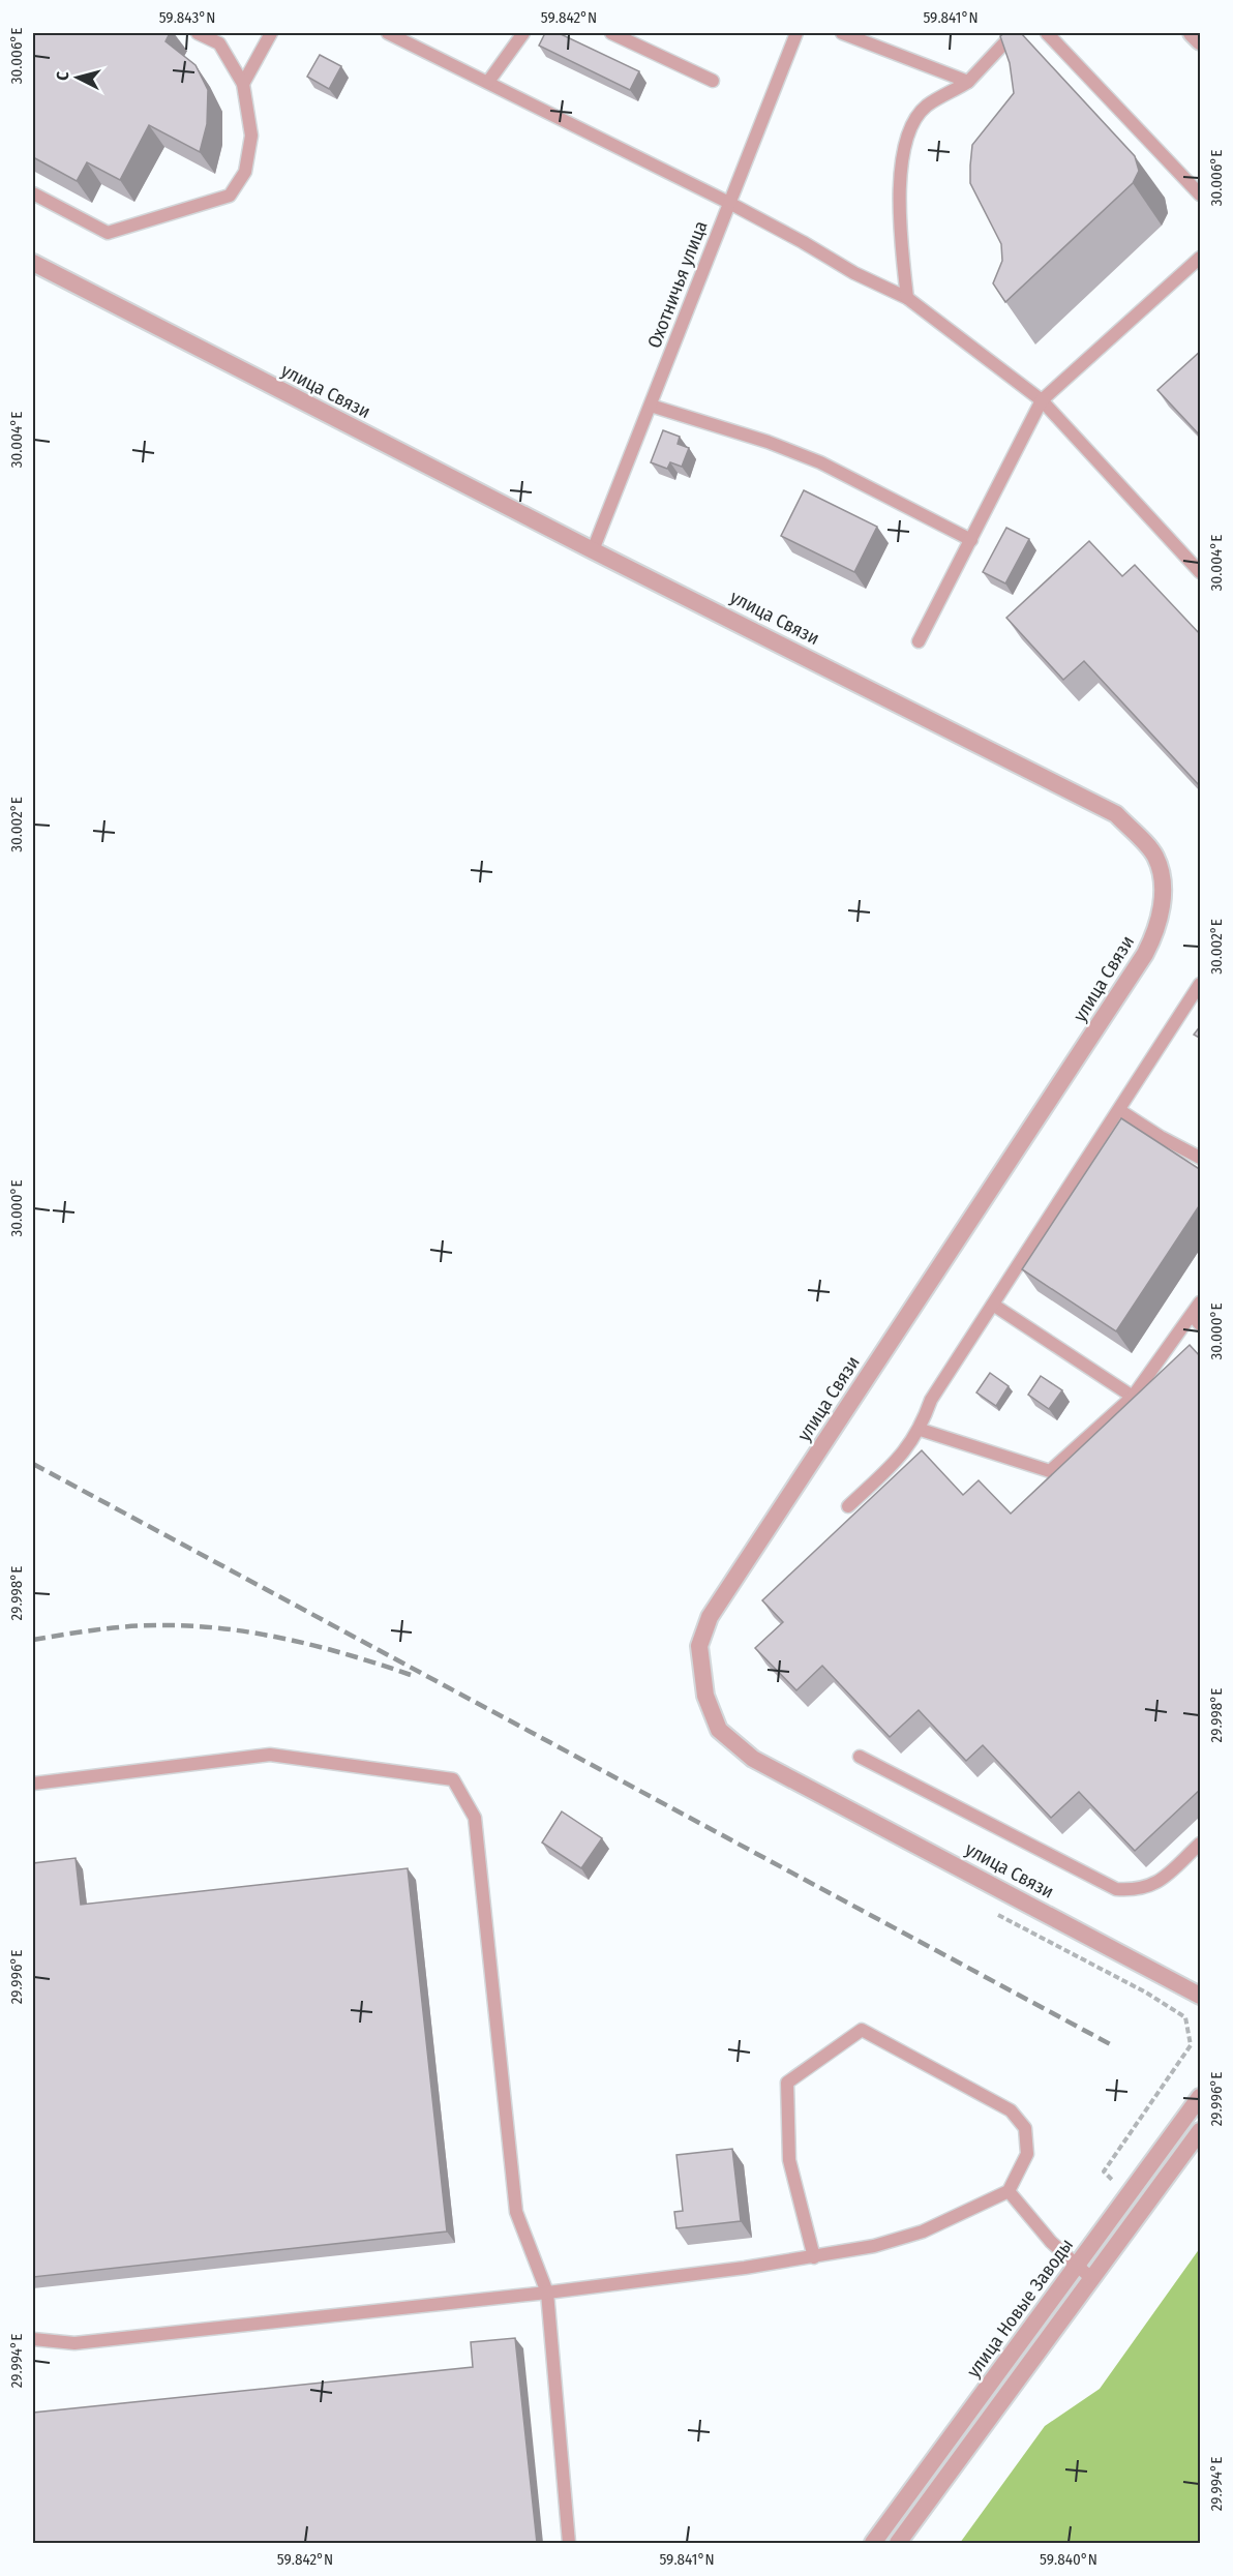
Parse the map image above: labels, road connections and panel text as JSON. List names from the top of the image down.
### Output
{
  "streets": {
    "street": ["улица Связи", "улица Новые Заводы"],
    "lane": ["Охотничья улица"]
  },
  "crossings": [
    ["Охотничья улица", "улица Связи"]
  ],
  "north": "left",
  "coordinates": [
    "59.843°N",
    "59.842°N",
    "59.841°N",
    "30.006°E",
    "30.004°E",
    "30.002°E",
    "30.000°E",
    "29.998°E",
    "29.996°E",
    "29.994°E",
    "59.840°N"
  ]
}
